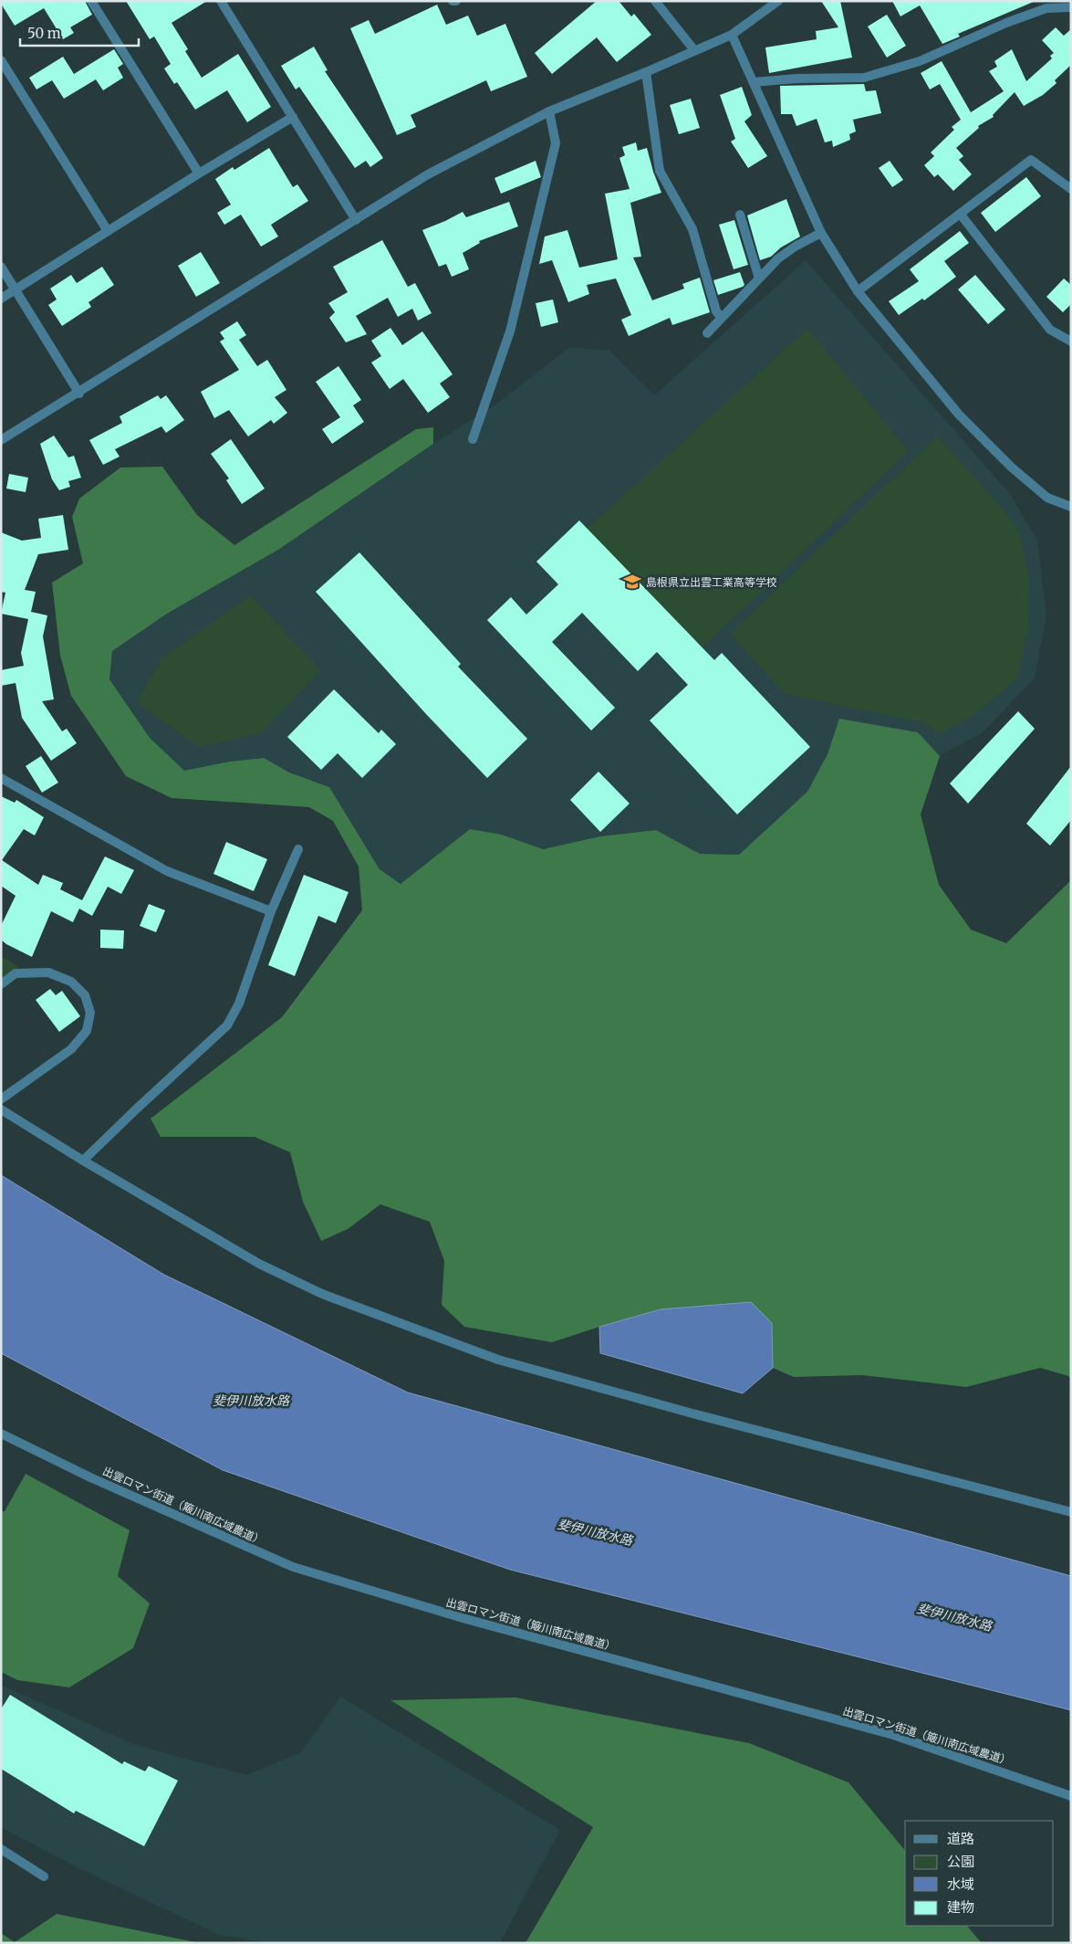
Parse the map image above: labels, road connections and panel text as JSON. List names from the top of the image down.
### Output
{
  "streets": {
    "street": ["出雲ロマン街道（簸川南広域農道）"]
  },
  "water": ["斐伊川放水路"],
  "places": {
    "school or university": ["島根県立出雲工業高等学校"]
  },
  "legend": [
    "道路",
    "公園",
    "水域",
    "建物"
  ],
  "scale_bar": "50 m"
}
